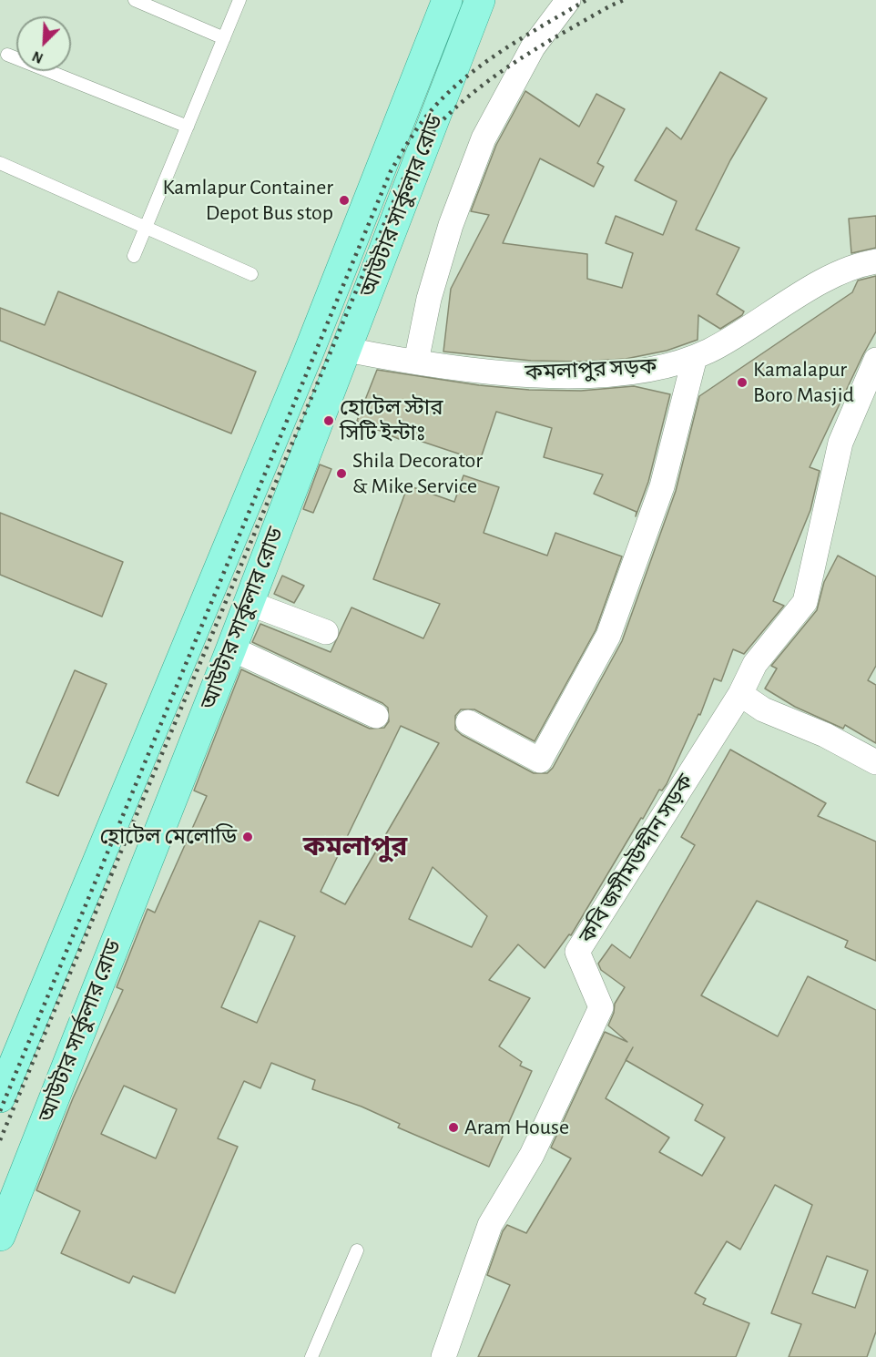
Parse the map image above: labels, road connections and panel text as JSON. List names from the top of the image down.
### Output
{
  "streets": {
    "main road": ["আউটার সার্কুলার রোড"],
    "street": ["কমলাপুর সড়ক", "কবি জসীমউদ্দীন সড়ক"]
  },
  "crossings": [
    ["আউটার সার্কুলার রোড", "কমলাপুর সড়ক"]
  ],
  "districts": ["কমলাপুর"],
  "places": [
    "Kamlapur Container Depot Bus stop",
    "Kamalapur Boro Masjid",
    "হোটেল স্টার সিটি ইন্টাঃ",
    "Shila Decorator & Mike Service",
    "হোটেল মেলোডি",
    "Aram House"
  ],
  "north": "bottom left"
}
